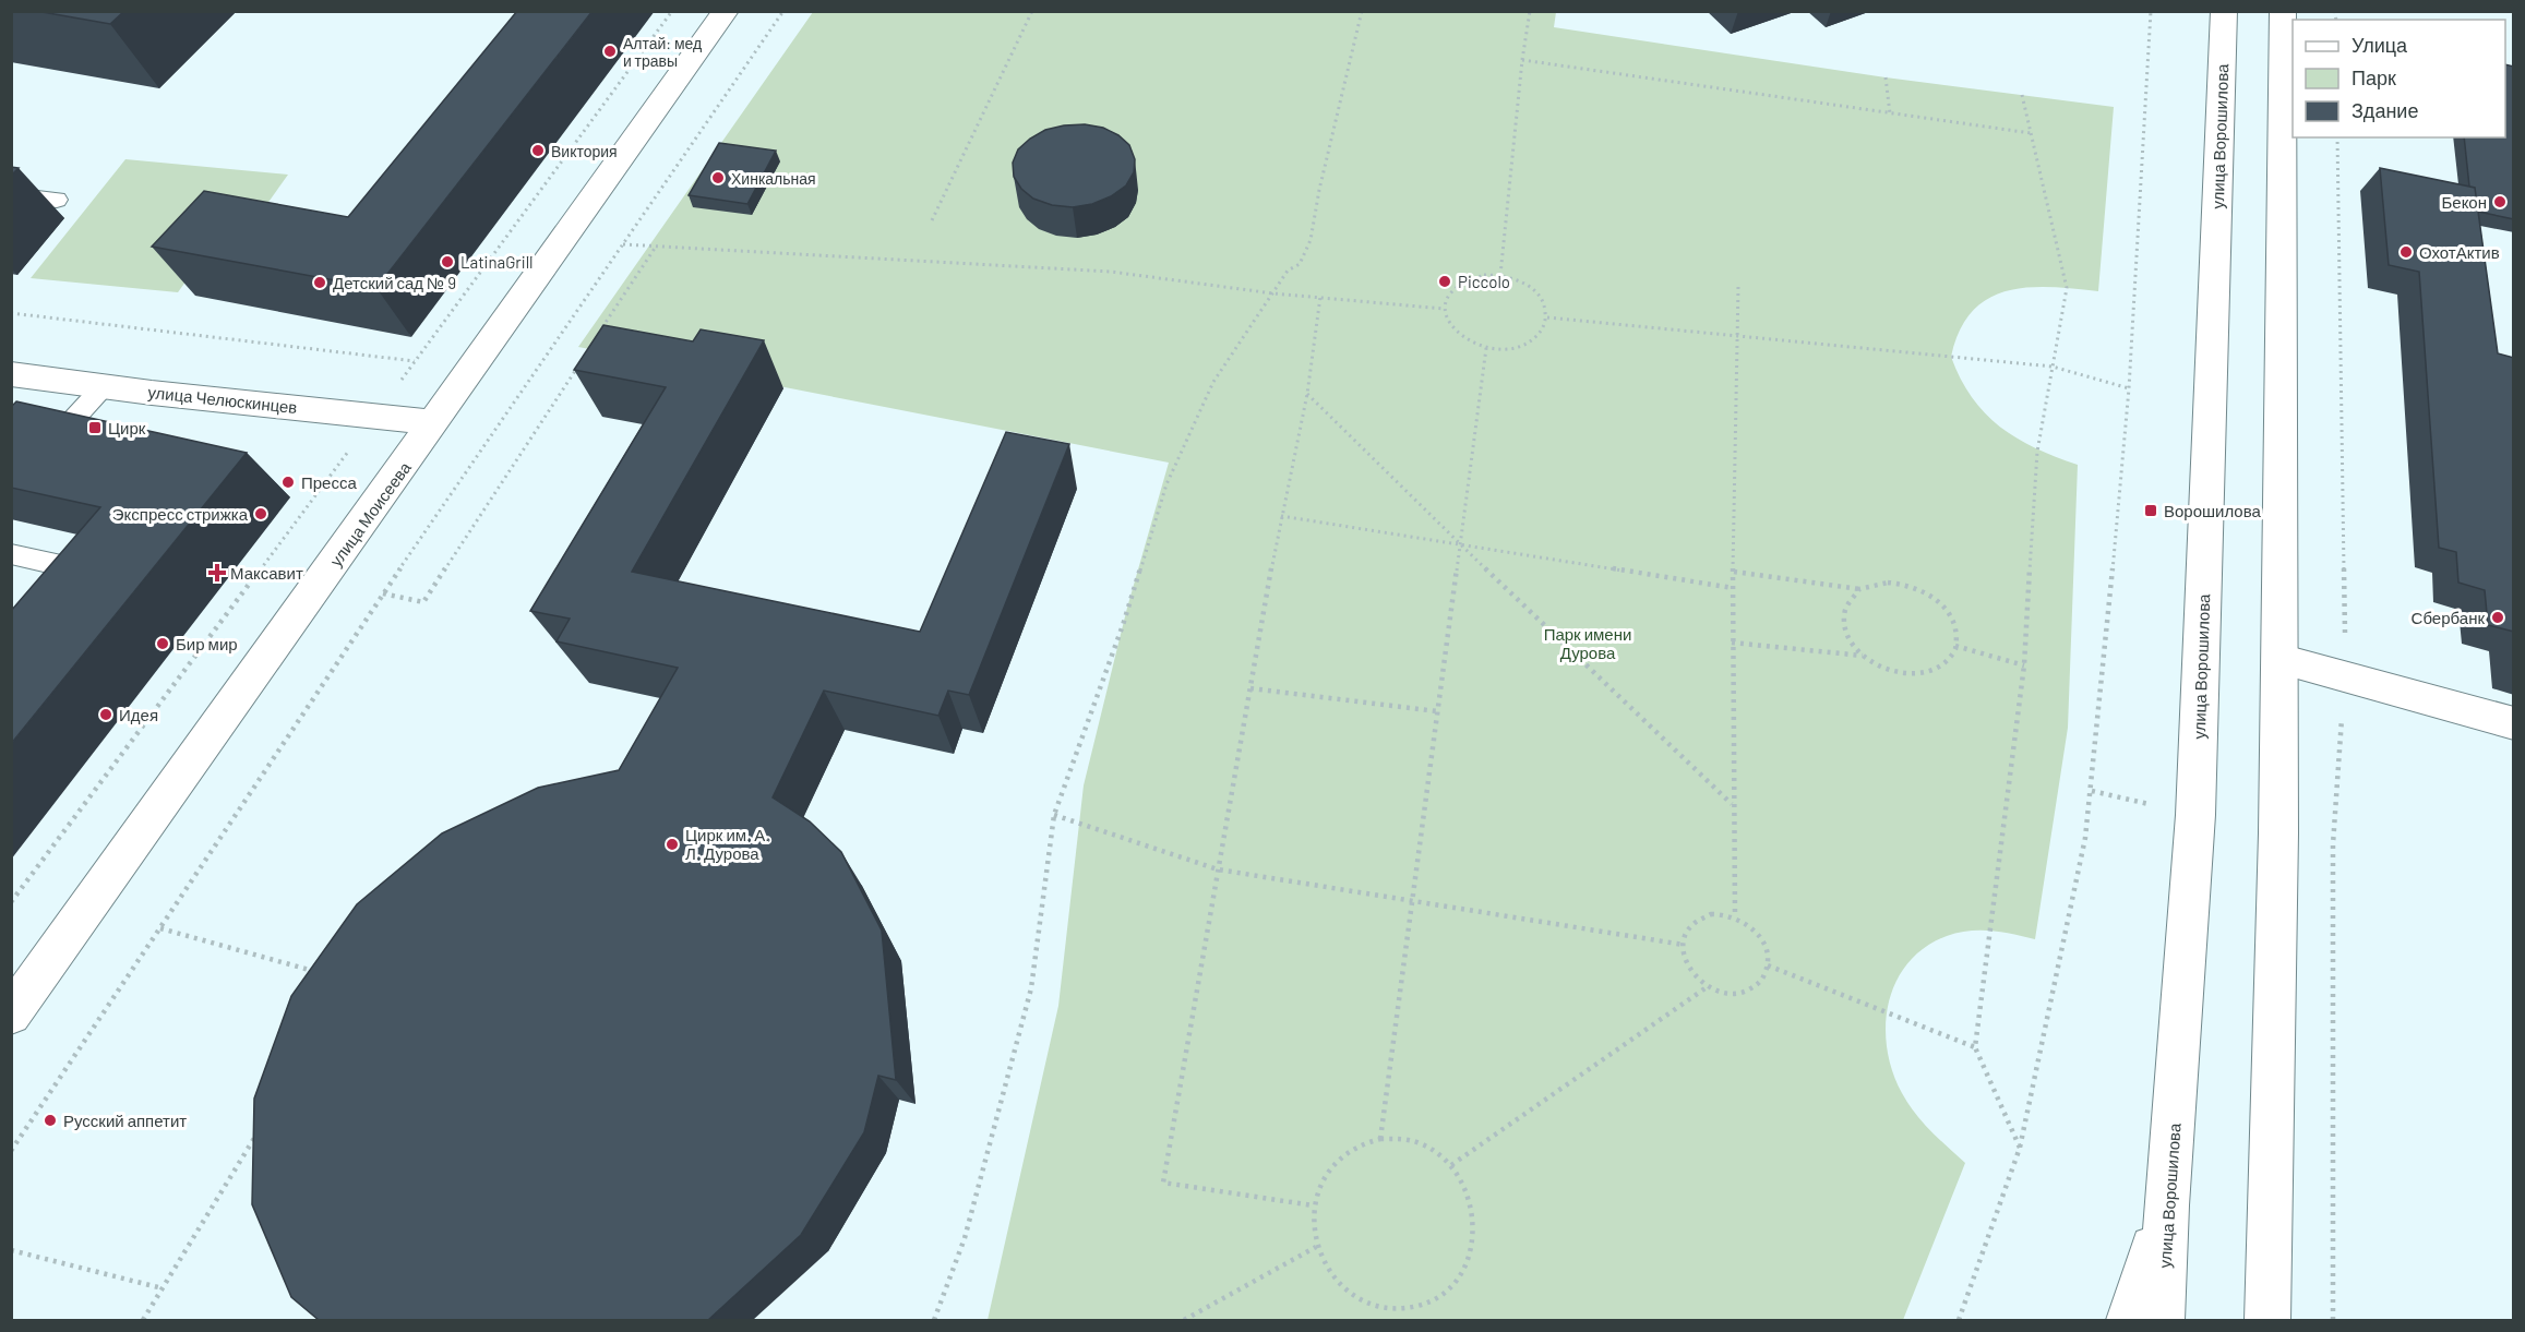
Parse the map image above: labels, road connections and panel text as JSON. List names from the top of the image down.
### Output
{
  "streets": {
    "main road": ["улица Ворошилова", "улица Челюскинцев", "улица Моисеева"]
  },
  "crossings": [
    ["улица Челюскинцев", "улица Моисеева"]
  ],
  "parks": ["Парк имени Дурова"],
  "places": {
    "other": [
      "Алтай: мед и травы",
      "Виктория",
      "Хинкальная",
      "Бекон",
      "ОхотАктив",
      "LatinaGrill",
      "Piccolo",
      "Детский сад № 9",
      "Пресса",
      "Экспресс стрижка",
      "Сбербанк",
      "Бир мир",
      "Идея",
      "Цирк им. А. Л. Дурова",
      "Русский аппетит"
    ],
    "transit": ["Цирк", "Ворошилова"],
    "health": ["Максавит"]
  },
  "legend": ["Улица", "Парк", "Здание"]
}
